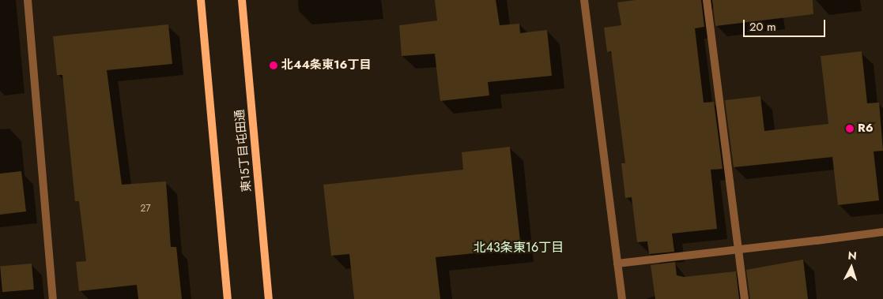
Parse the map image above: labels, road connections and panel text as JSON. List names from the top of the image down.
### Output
{
  "streets": {
    "street": ["東15丁目屯田通"]
  },
  "districts": ["北43条東16丁目"],
  "places": ["北44条東16丁目", "R6"],
  "house_numbers": ["27"],
  "scale_bar": "20 m",
  "north": "top"
}
